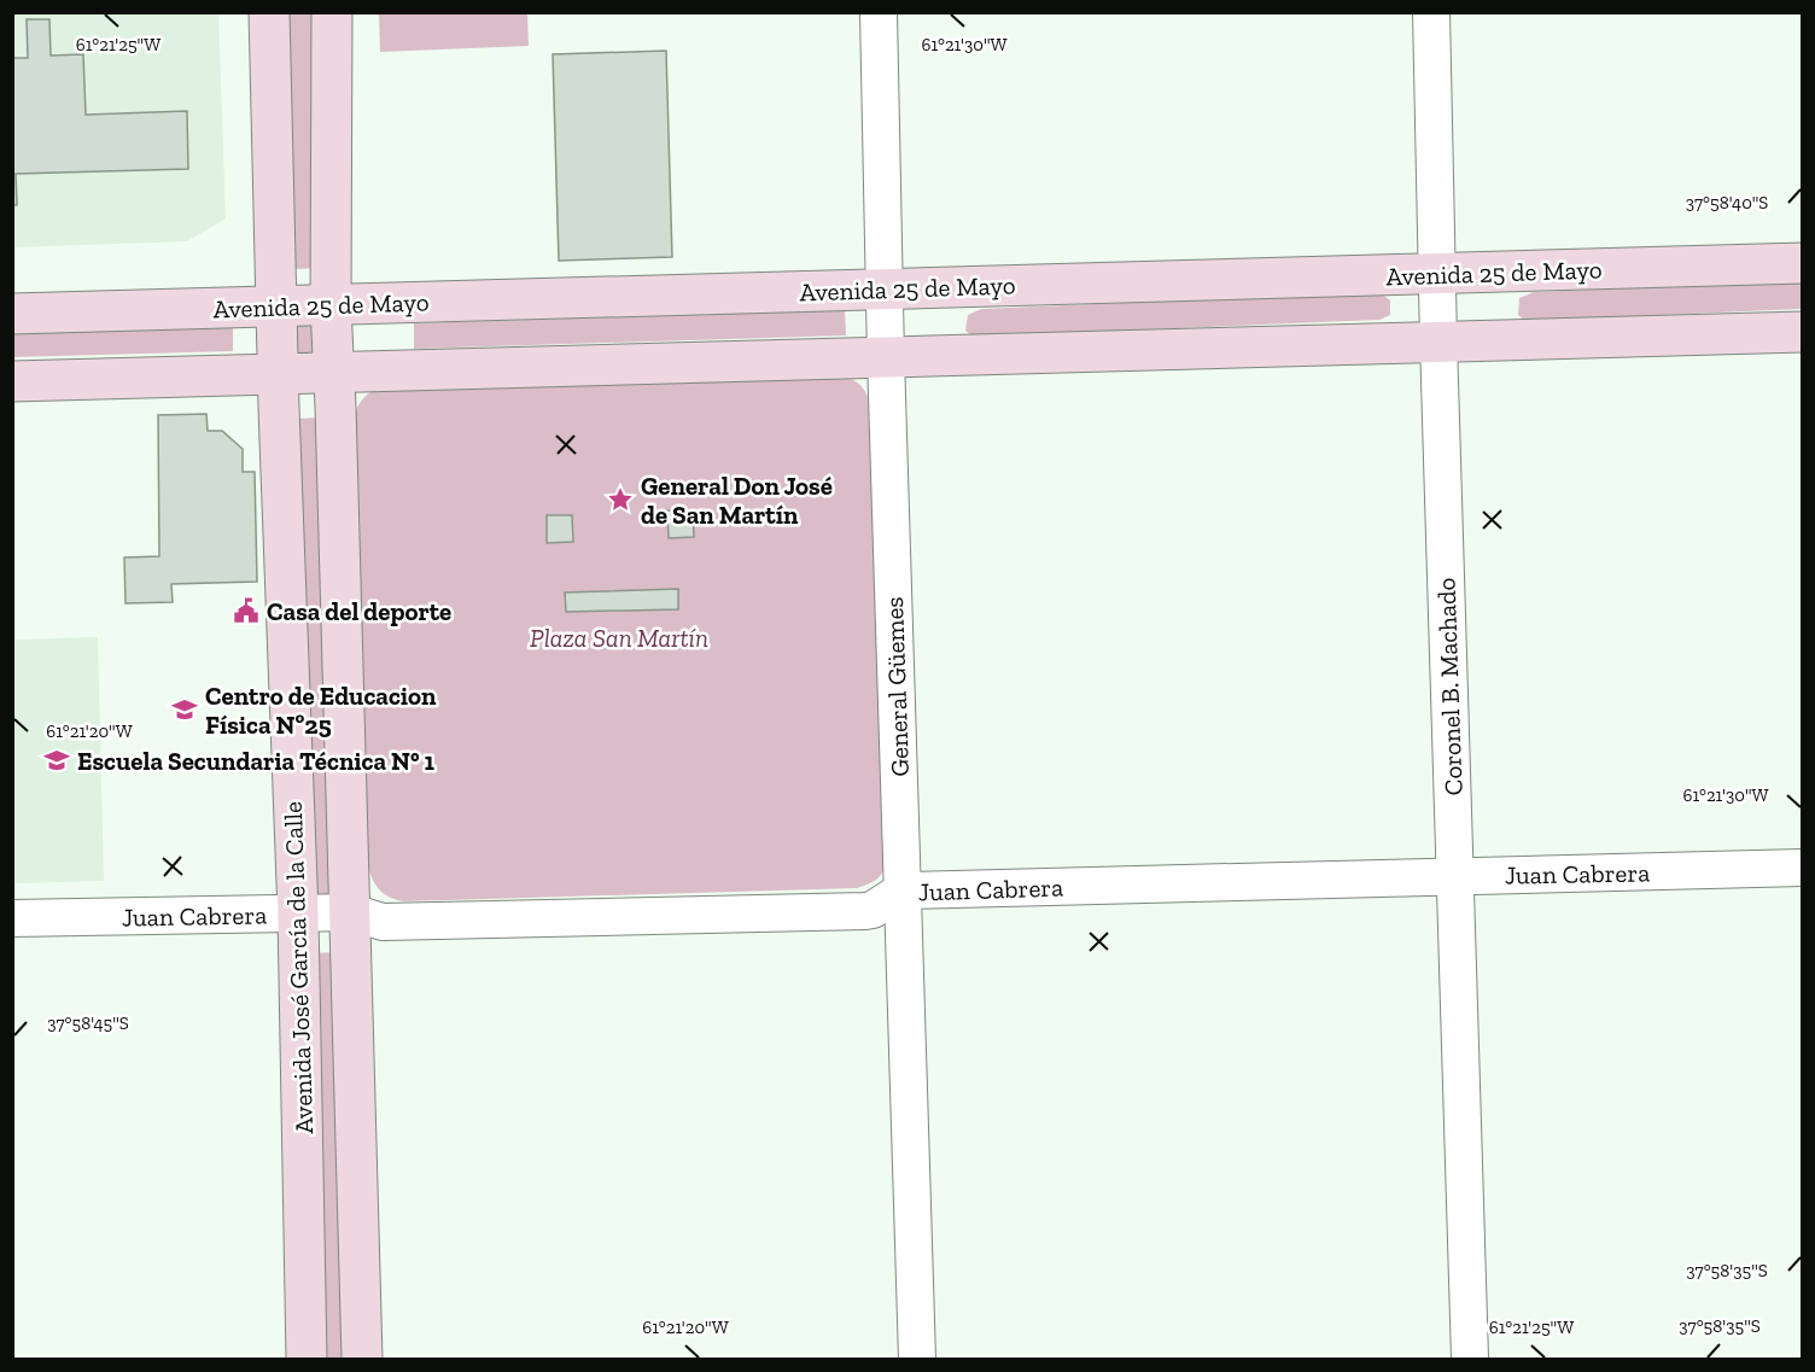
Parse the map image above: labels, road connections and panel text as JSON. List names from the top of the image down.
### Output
{
  "streets": {
    "main road": ["Avenida 25 de Mayo", "Avenida José García de la Calle"],
    "street": ["General Güemes", "Coronel B. Machado", "Juan Cabrera"]
  },
  "crossings": [
    ["Avenida 25 de Mayo", "General Güemes"],
    ["Avenida 25 de Mayo", "Coronel B. Machado"],
    ["Avenida 25 de Mayo", "Avenida José García de la Calle"],
    ["General Güemes", "Juan Cabrera"],
    ["Coronel B. Machado", "Juan Cabrera"],
    ["Juan Cabrera", "Avenida José García de la Calle"]
  ],
  "parks": ["Plaza San Martín"],
  "places": {
    "place": ["General Don José de San Martín"],
    "public building": ["Casa del deporte"],
    "school or university": ["Centro de Educacion Física Nº25", "Escuela Secundaria Técnica N° 1"]
  },
  "coordinates": [
    "61°21'25\"W",
    "61°21'30\"W",
    "37°58'40\"S",
    "61°21'20\"W",
    "37°58'45\"S",
    "37°58'35\"S"
  ]
}
